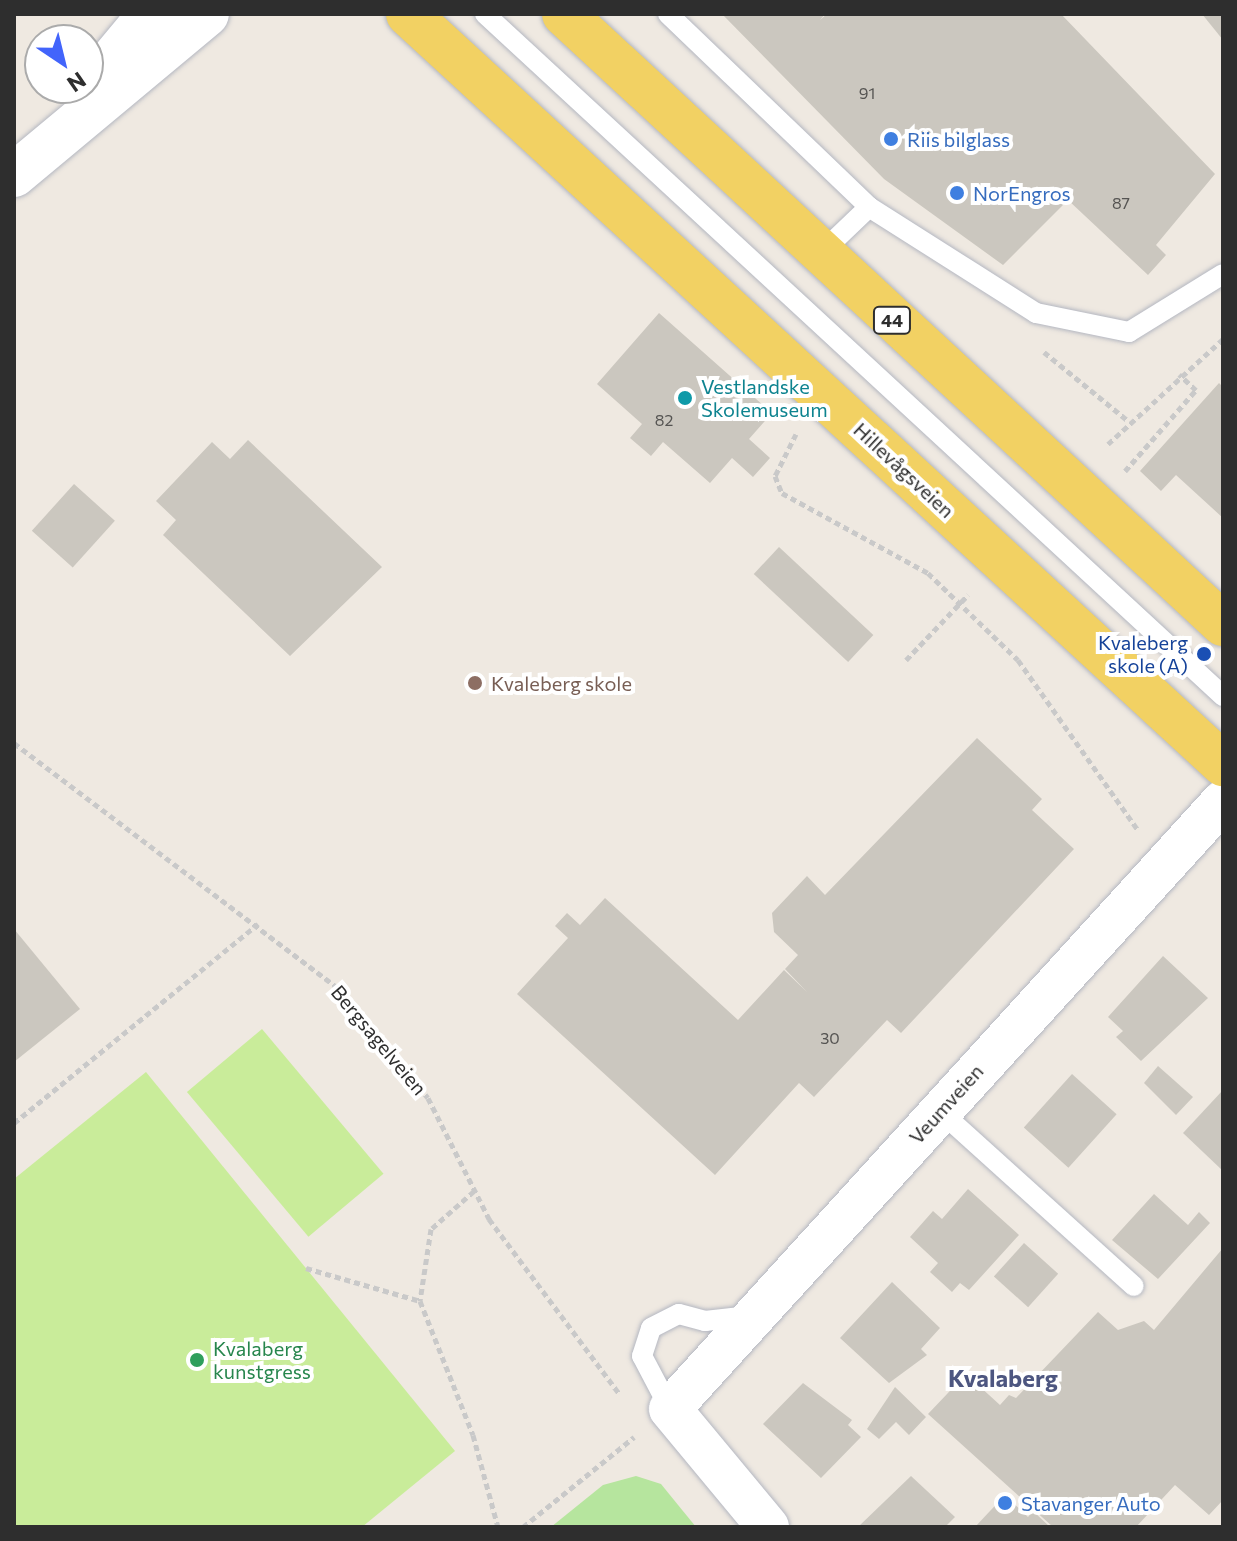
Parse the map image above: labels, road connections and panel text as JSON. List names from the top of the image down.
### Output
{
  "streets": {
    "main road": ["44", "Hillevågsveien"],
    "street": ["Veumveien"],
    "path": ["Bergsagelveien"]
  },
  "crossings": [
    ["Bergsagelveien", "Veumveien"]
  ],
  "districts": ["Kvalaberg"],
  "places": [
    "Riis bilglass",
    "NorEngros",
    "Vestlandske Skolemuseum",
    "Kvaleberg skole (A)",
    "Kvaleberg skole",
    "Kvalaberg kunstgress",
    "Stavanger Auto"
  ],
  "house_numbers": [
    "91",
    "87",
    "82",
    "30"
  ],
  "north": "bottom right"
}
